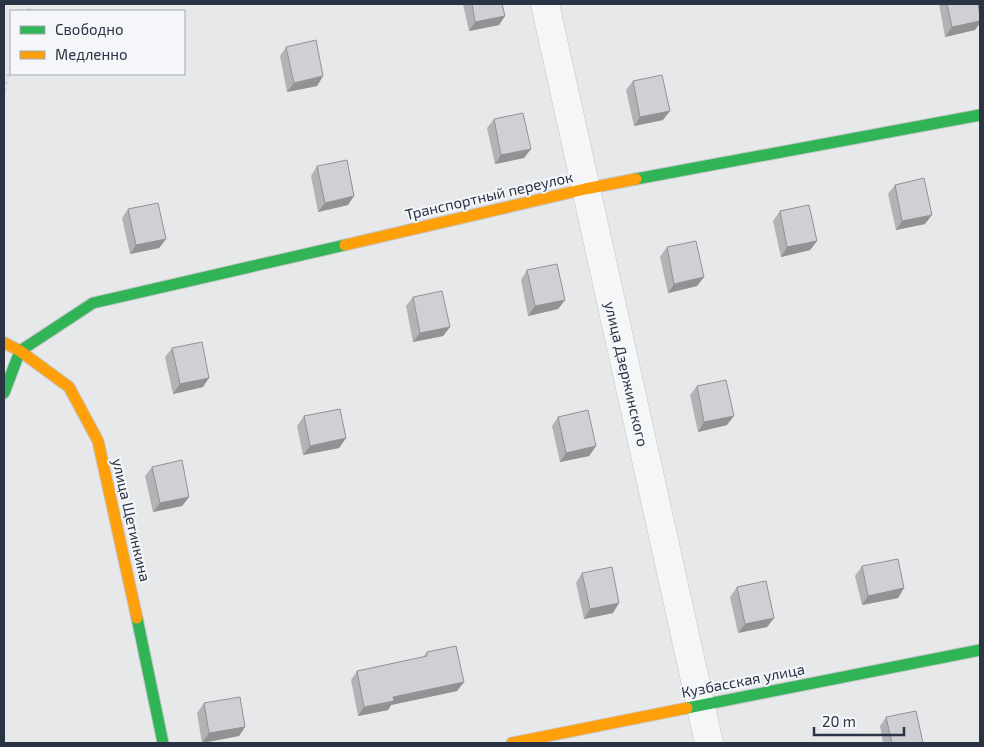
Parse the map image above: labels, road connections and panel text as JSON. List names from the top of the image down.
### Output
{
  "streets": {
    "street": [
      "Транспортный переулок",
      "улица Дзержинского",
      "улица Щетинкина",
      "Кузбасская улица"
    ]
  },
  "crossings": [
    ["Транспортный переулок", "улица Дзержинского"],
    ["Транспортный переулок", "улица Щетинкина"],
    ["улица Дзержинского", "Кузбасская улица"]
  ],
  "legend": ["Свободно", "Медленно"],
  "scale_bar": "20 m"
}
